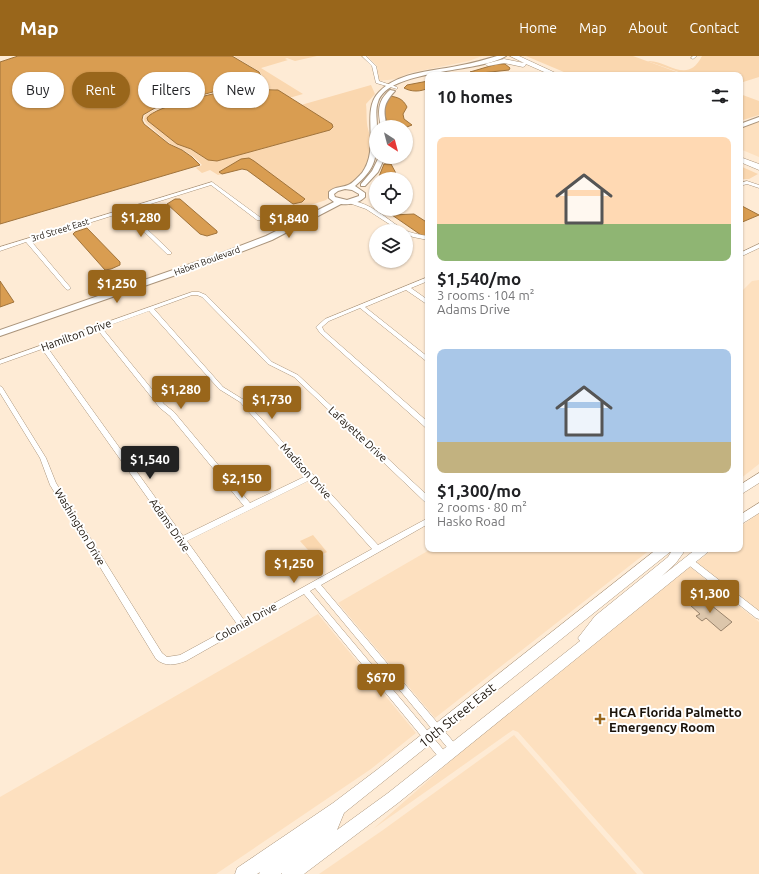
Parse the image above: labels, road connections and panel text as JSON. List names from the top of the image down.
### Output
{
  "streets": {
    "main road": ["10th Street East"],
    "street": [
      "3rd Street East",
      "Haben Boulevard",
      "Hamilton Drive",
      "Lafayette Drive",
      "Madison Drive",
      "Adams Drive",
      "Washington Drive",
      "Colonial Drive"
    ]
  },
  "crossings": [
    ["Hamilton Drive", "Lafayette Drive"],
    ["Hamilton Drive", "Madison Drive"],
    ["Hamilton Drive", "Adams Drive"],
    ["Madison Drive", "Colonial Drive"],
    ["Adams Drive", "Colonial Drive"],
    ["Washington Drive", "Colonial Drive"]
  ],
  "places": {
    "health": ["HCA Florida Palmetto Emergency Room"]
  },
  "north": "bottom right",
  "page": {
    "header": "Map",
    "nav": [
      "Home",
      "Map",
      "About",
      "Contact"
    ],
    "chip": [
      "Buy",
      "Rent",
      "Filters",
      "New"
    ],
    "heading": "10 homes",
    "list": [
      {
        "name": "$1,540/mo",
        "note": "3 rooms · 104 m² · Adams Drive"
      },
      {
        "name": "$1,300/mo",
        "note": "2 rooms · 80 m² · Hasko Road"
      }
    ],
    "price": [
      "$1,280",
      "$1,840",
      "$1,250",
      "$1,280",
      "$1,730",
      "$1,540",
      "$2,150",
      "$1,250",
      "$1,300",
      "$670"
    ]
  }
}
